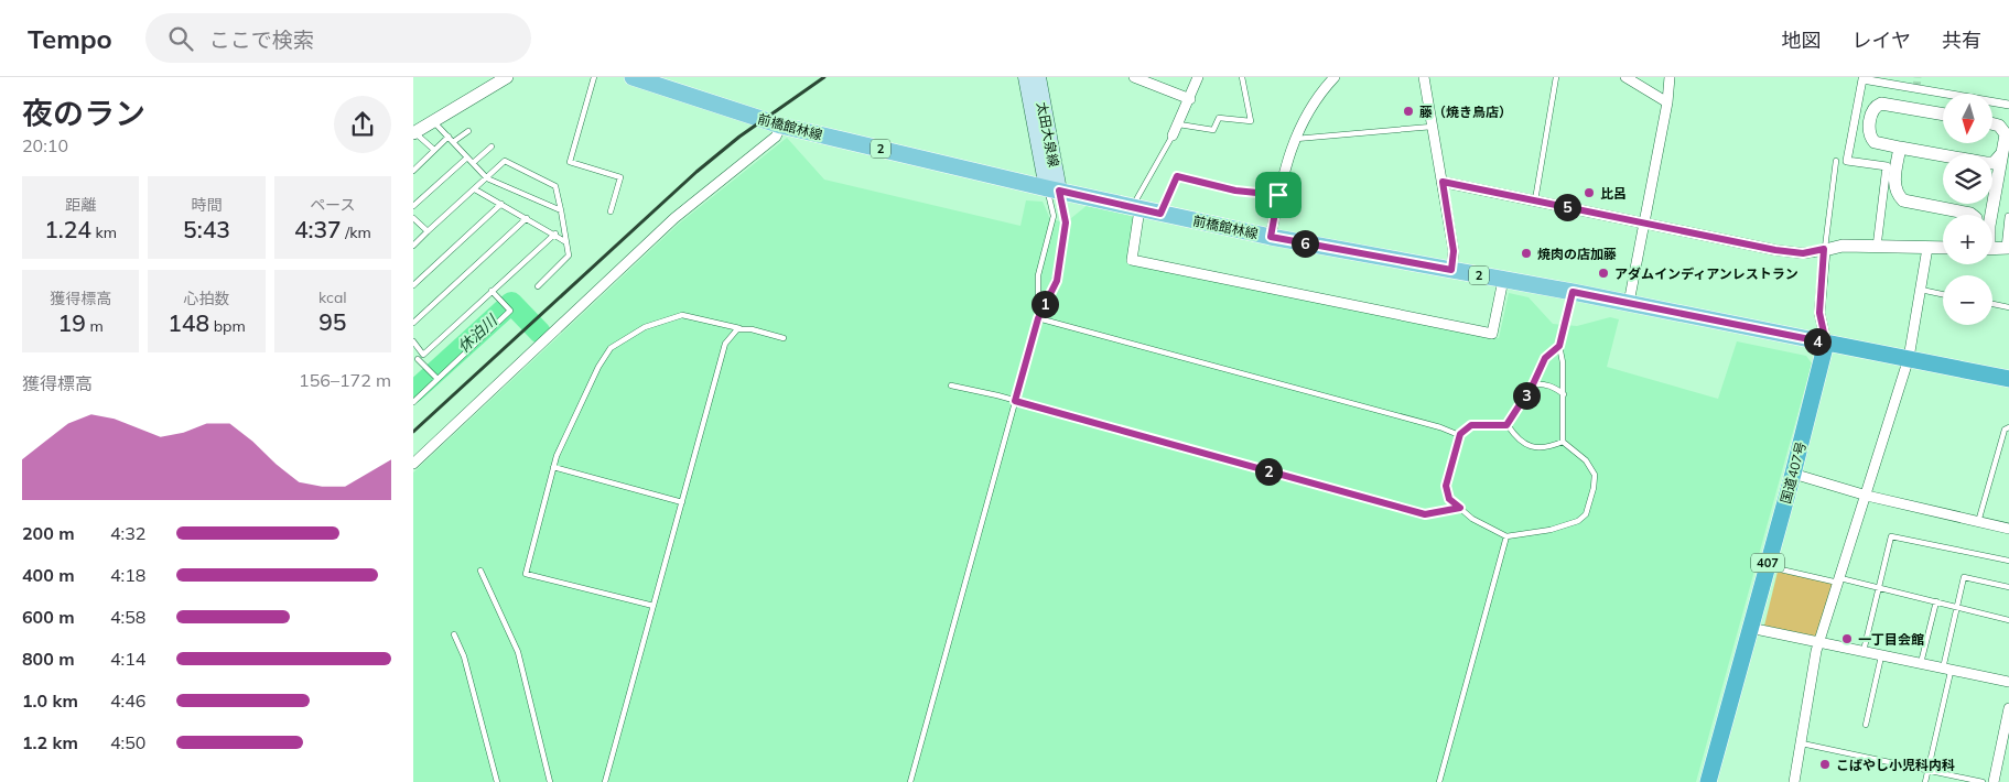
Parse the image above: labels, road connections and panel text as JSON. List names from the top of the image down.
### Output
{
  "streets": {
    "highway": ["国道407号", "407"],
    "main road": ["前橋館林線", "太田大泉線", "2"]
  },
  "crossings": [
    ["前橋館林線", "太田大泉線"],
    ["前橋館林線", "国道407号"]
  ],
  "water": ["休泊川"],
  "places": [
    "藤（焼き鳥店）",
    "比呂",
    "焼肉の店加藤",
    "アダムインディアンレストラン",
    "一丁目会館",
    "こばやし小児科内科"
  ],
  "north": "bottom",
  "page": {
    "header": "Tempo",
    "search": "ここで検索",
    "nav": ["地図", "レイヤ", "共有"],
    "heading": ["夜のラン", "20:10"],
    "map_buttons": ["+", "−"],
    "stats": [
      ["距離", "1.24 km"],
      ["時間", "5:43"],
      ["ペース", "4:37 /km"],
      ["獲得標高", "19 m"],
      ["心拍数", "148 bpm"],
      ["kcal", "95"]
    ],
    "pins": [
      "5",
      "6",
      "1",
      "4",
      "3",
      "2"
    ],
    "chart": ["獲得標高", "156–172 m"],
    "list": [
      {
        "name": "200 m",
        "note": "4:32"
      },
      {
        "name": "400 m",
        "note": "4:18"
      },
      {
        "name": "600 m",
        "note": "4:58"
      },
      {
        "name": "800 m",
        "note": "4:14"
      },
      {
        "name": "1.0 km",
        "note": "4:46"
      },
      {
        "name": "1.2 km",
        "note": "4:50"
      }
    ]
  }
}
